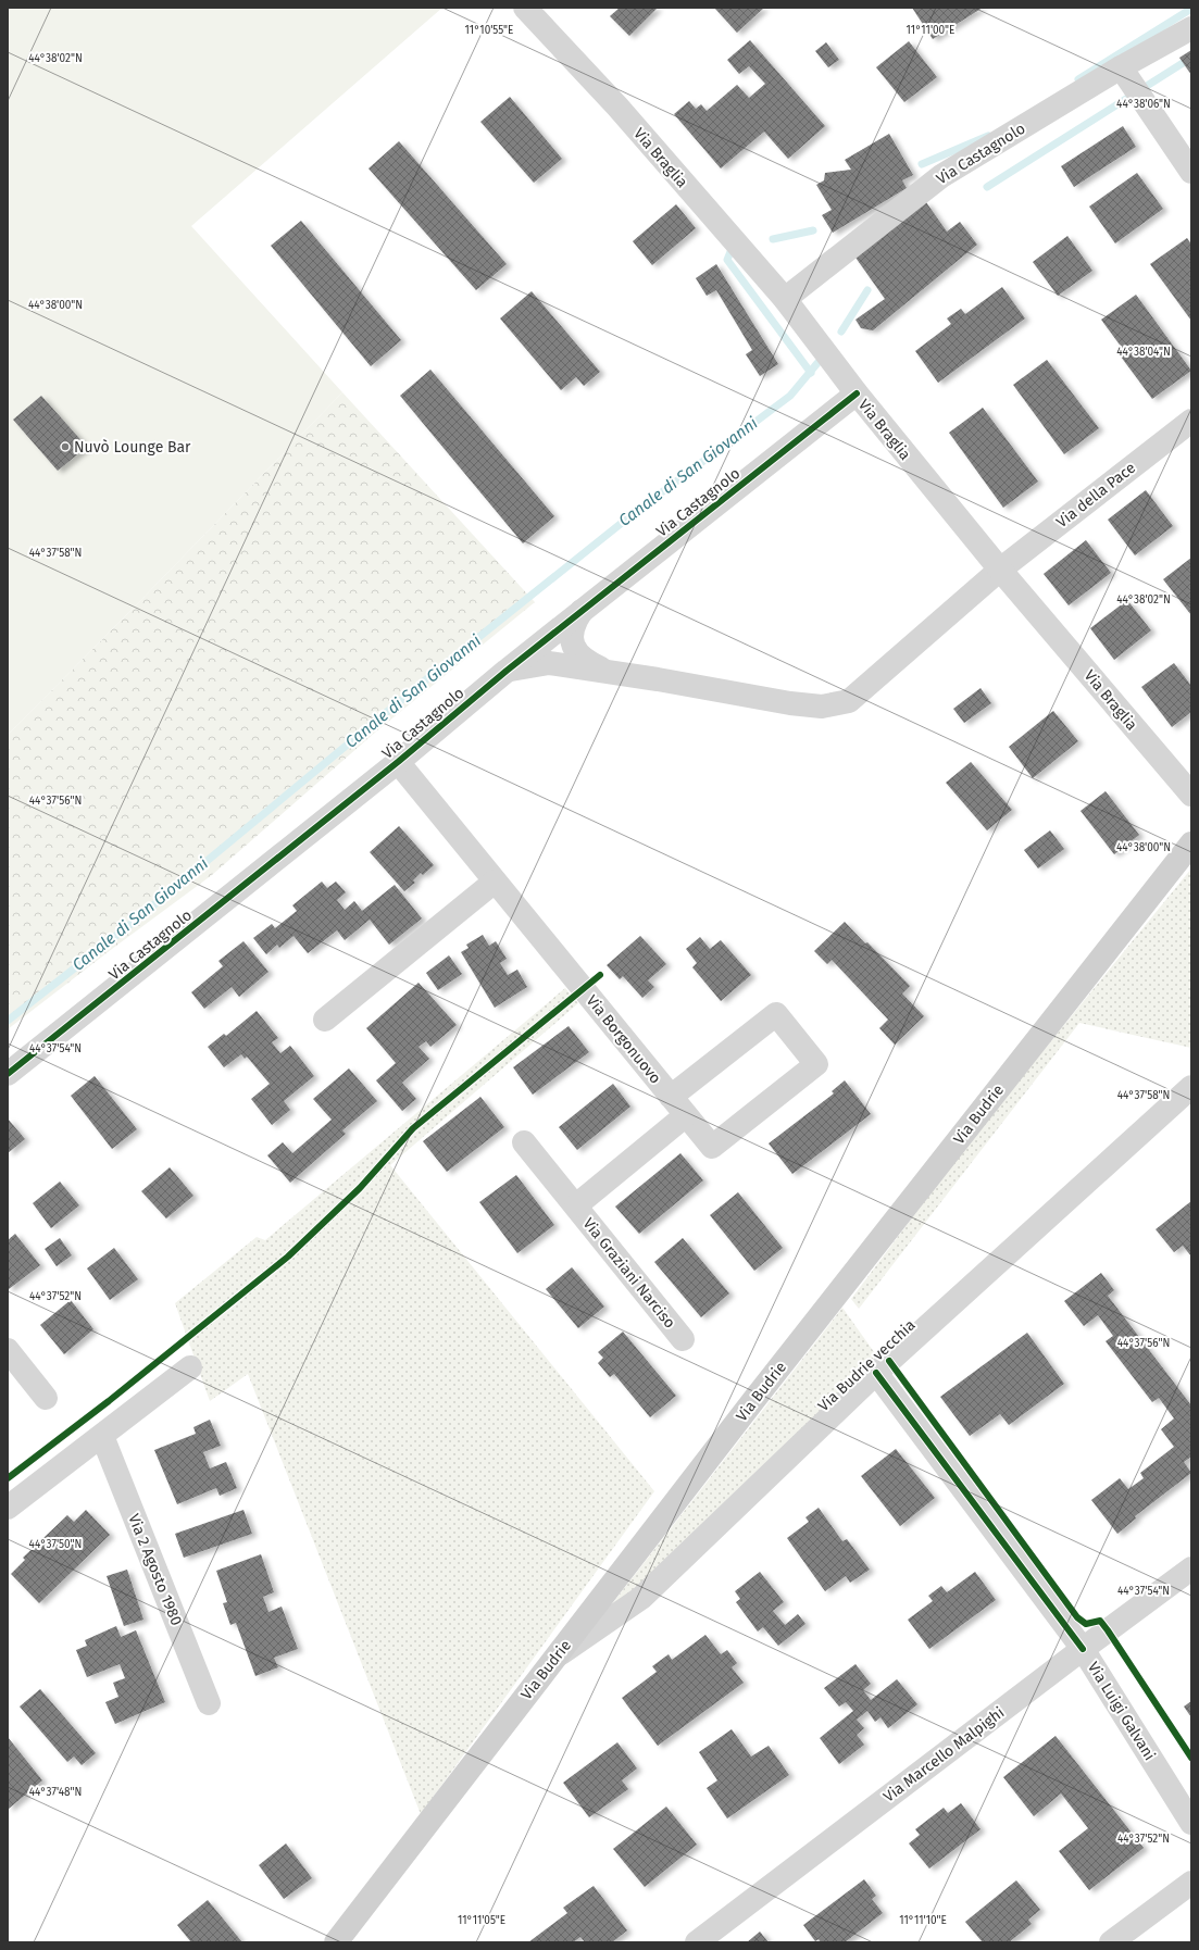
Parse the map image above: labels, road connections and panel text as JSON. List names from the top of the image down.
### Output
{
  "streets": {
    "main road": ["Via Budrie"],
    "street": [
      "Via Castagnolo",
      "Via Braglia",
      "Via della Pace",
      "Via Borgonuovo",
      "Via Graziani Narciso",
      "Via Budrie vecchia",
      "Via 2 Agosto 1980",
      "Via Luigi Galvani",
      "Via Marcello Malpighi"
    ]
  },
  "crossings": [
    ["Via Castagnolo", "Via Braglia"],
    ["Via Castagnolo", "Via della Pace"],
    ["Via Castagnolo", "Via Borgonuovo"],
    ["Via Braglia", "Via della Pace"],
    ["Via Borgonuovo", "Via Graziani Narciso"],
    ["Via Budrie", "Via Budrie vecchia"],
    ["Via Budrie vecchia", "Via Luigi Galvani"],
    ["Via Luigi Galvani", "Via Marcello Malpighi"]
  ],
  "water": ["Canale di San Giovanni"],
  "places": ["Nuvò Lounge Bar"],
  "coordinates": [
    "11°10'55\"E",
    "11°11'00\"E",
    "44°38'02\"N",
    "44°38'06\"N",
    "44°38'00\"N",
    "44°38'04\"N",
    "44°37'58\"N",
    "44°37'56\"N",
    "44°37'54\"N",
    "44°37'52\"N",
    "44°37'50\"N",
    "44°37'48\"N",
    "11°11'05\"E",
    "11°11'10\"E"
  ]
}
